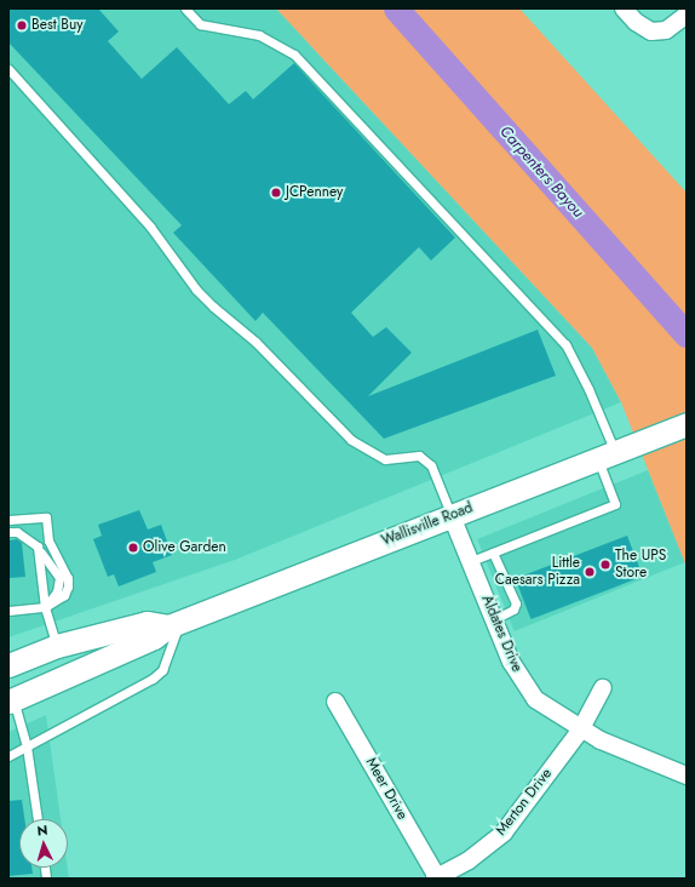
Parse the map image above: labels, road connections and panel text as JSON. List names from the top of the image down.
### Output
{
  "streets": {
    "main road": ["Wallisville Road"],
    "street": ["Aldates Drive", "Meer Drive", "Merton Drive"]
  },
  "crossings": [
    ["Wallisville Road", "Aldates Drive"],
    ["Aldates Drive", "Merton Drive"],
    ["Meer Drive", "Merton Drive"]
  ],
  "water": ["Carpenters Bayou"],
  "places": [
    "Best Buy",
    "JCPenney",
    "Olive Garden",
    "The UPS Store",
    "Little Caesars Pizza"
  ],
  "north": "top"
}
